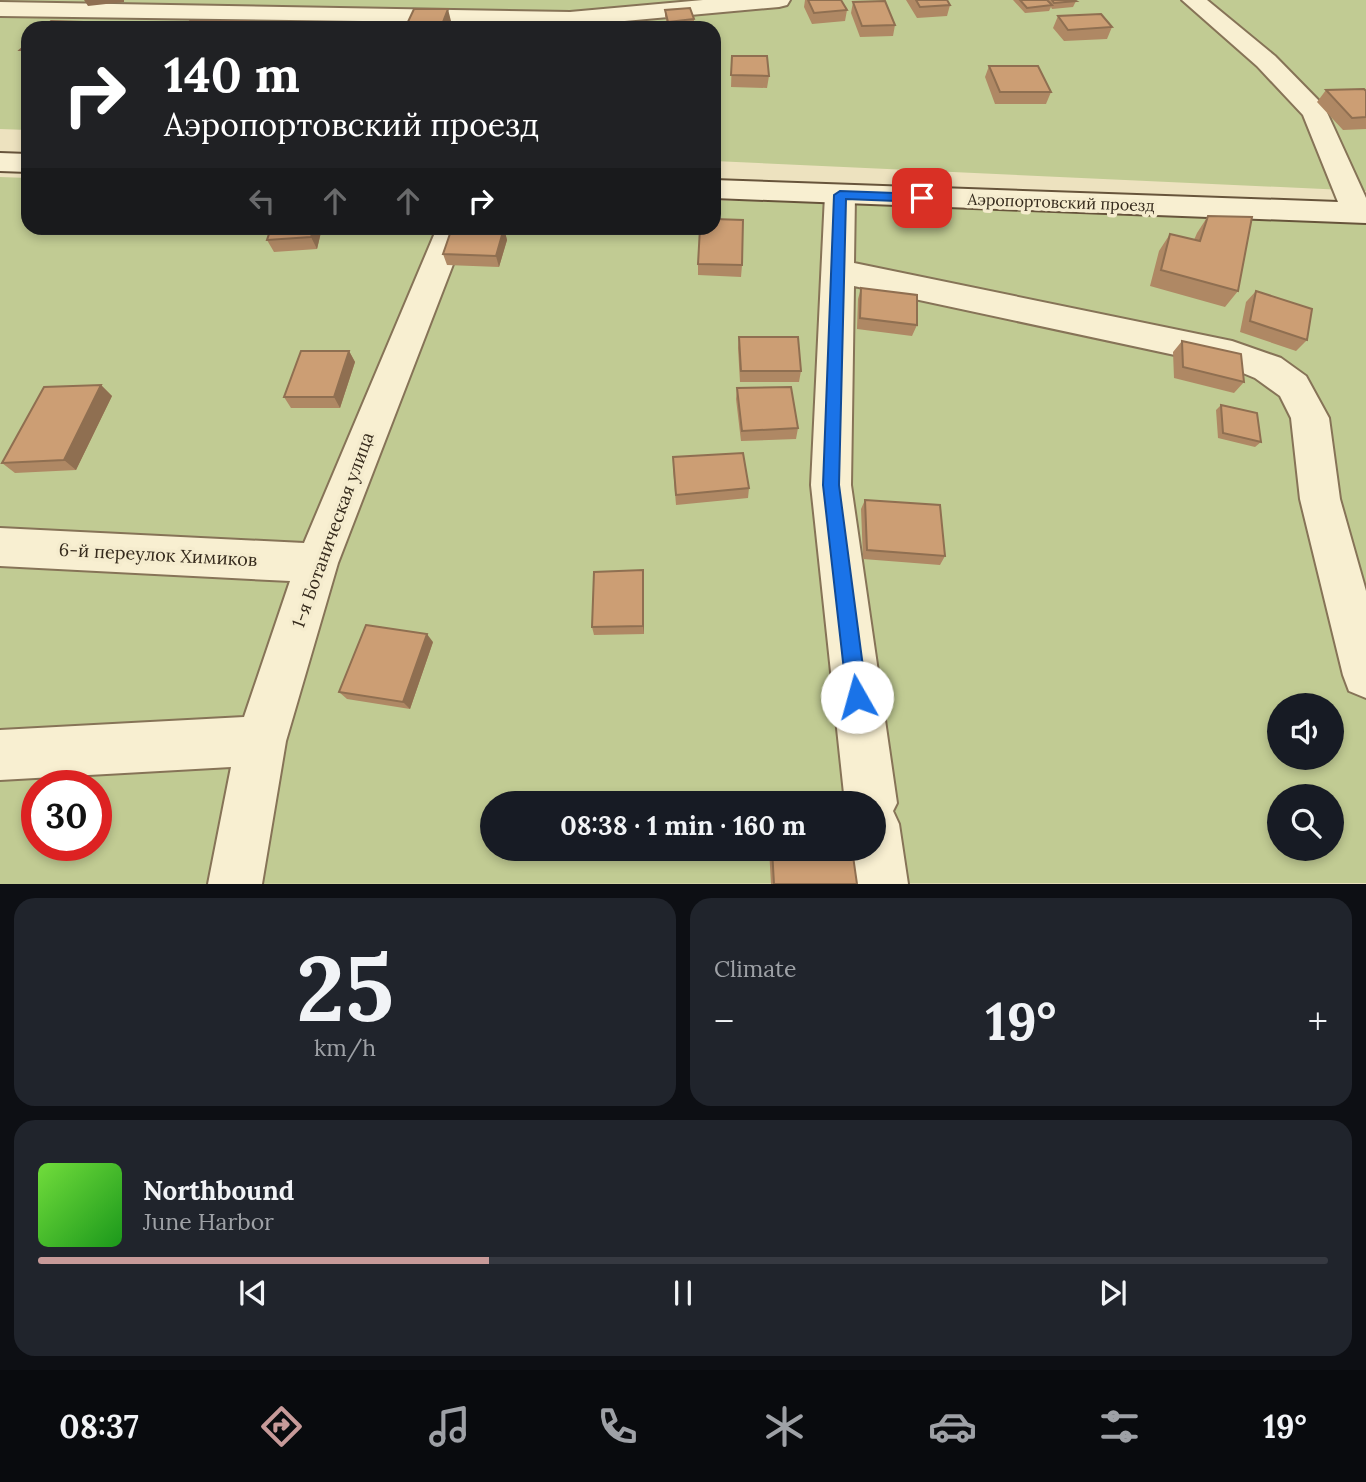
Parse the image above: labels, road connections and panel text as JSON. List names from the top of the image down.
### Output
{
  "streets": {
    "street": ["Аэропортовский проезд", "1-я Ботаническая улица", "6-й переулок Химиков"]
  },
  "crossings": [
    ["1-я Ботаническая улица", "6-й переулок Химиков"]
  ],
  "page": {
    "turn": ["140 m", "Аэропортовский проезд"],
    "limit": "30",
    "trip": "08:38 · 1 min · 160 m",
    "tile": [
      ["25", "km/h"],
      "Climate"
    ],
    "heat": ["−", "19°", "+"],
    "song": ["Northbound", "June Harbor"],
    "tabs": ["08:37", "19°"]
  }
}
